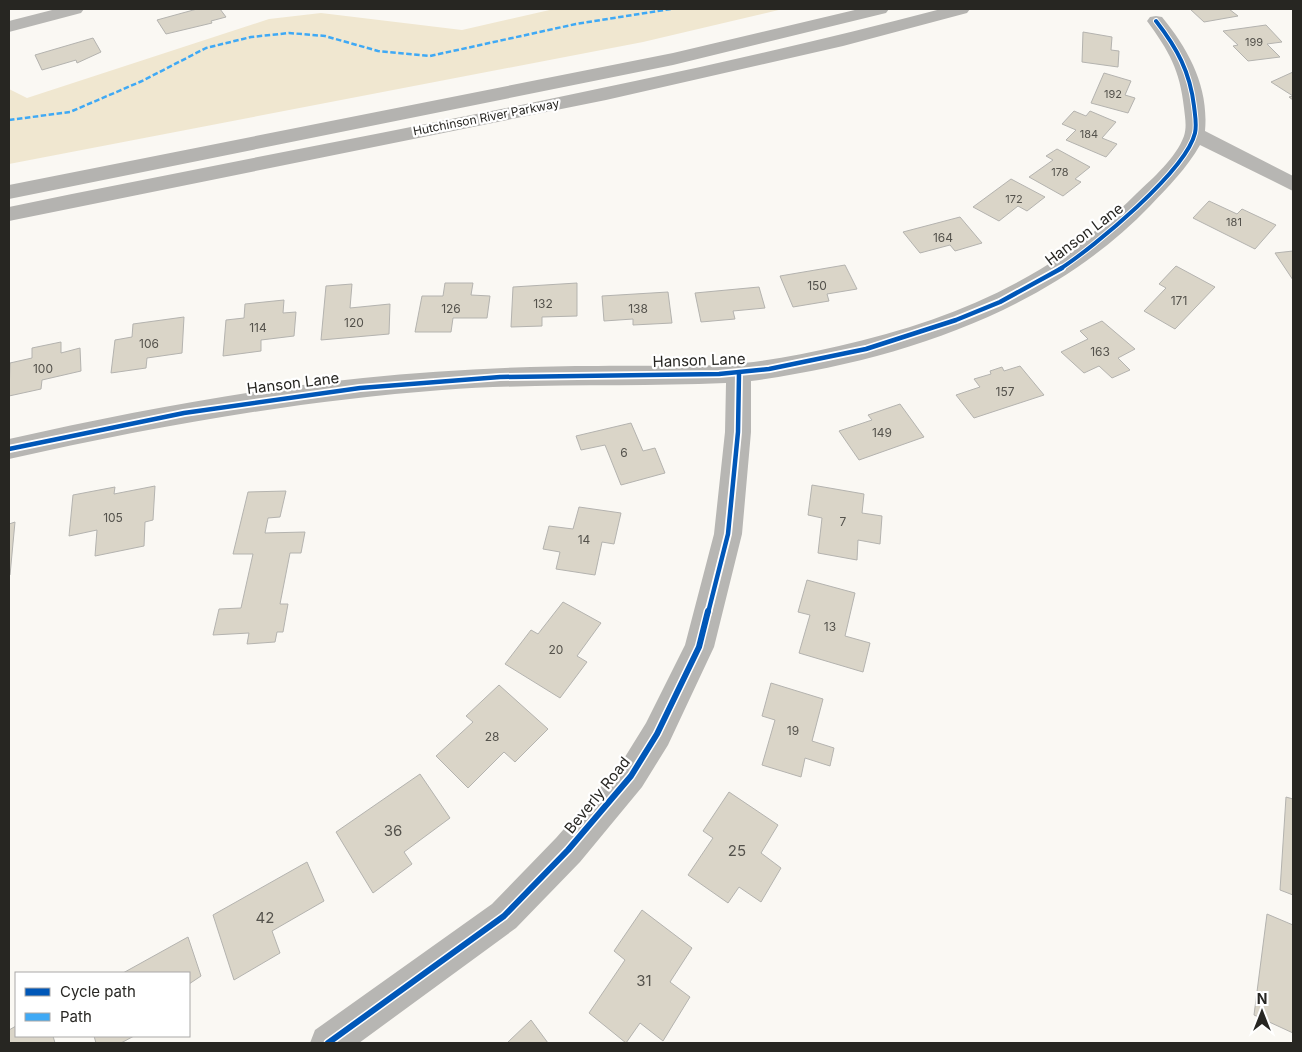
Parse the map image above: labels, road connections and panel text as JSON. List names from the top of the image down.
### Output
{
  "streets": {
    "highway": ["Hutchinson River Parkway"],
    "street": ["Hanson Lane", "Beverly Road"]
  },
  "crossings": [
    ["Hanson Lane", "Beverly Road"]
  ],
  "house_numbers": [
    "199",
    "192",
    "184",
    "178",
    "172",
    "181",
    "164",
    "150",
    "171",
    "132",
    "126",
    "138",
    "120",
    "114",
    "106",
    "163",
    "100",
    "157",
    "149",
    "6",
    "105",
    "7",
    "14",
    "13",
    "20",
    "19",
    "28",
    "36",
    "25",
    "42",
    "31"
  ],
  "legend": ["Cycle path", "Path"],
  "north": "top"
}
